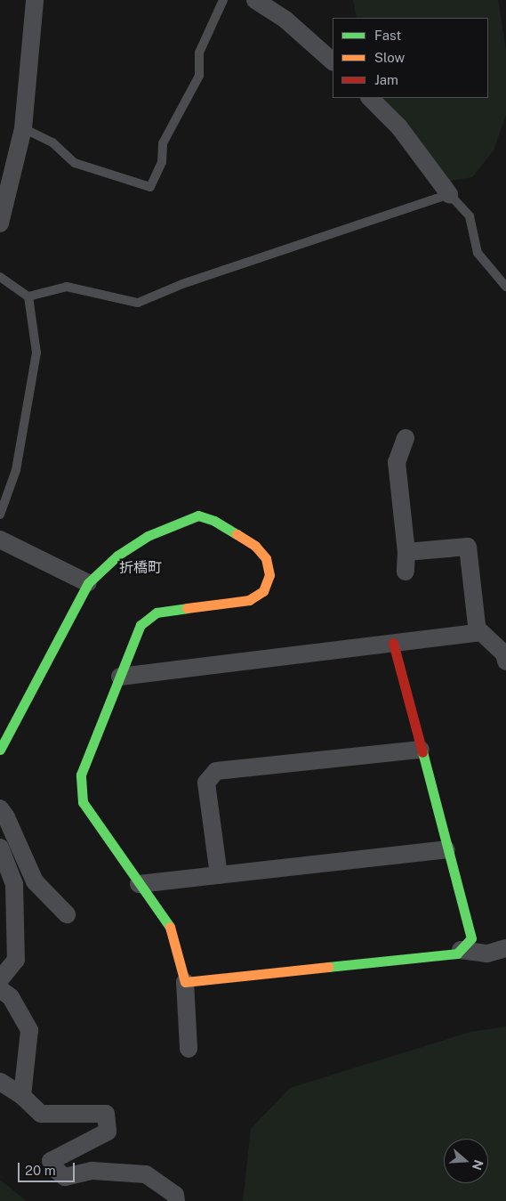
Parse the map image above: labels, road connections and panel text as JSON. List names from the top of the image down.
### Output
{
  "districts": ["折橋町"],
  "legend": ["Fast", "Slow", "Jam"],
  "scale_bar": "20 m",
  "north": "right"
}
